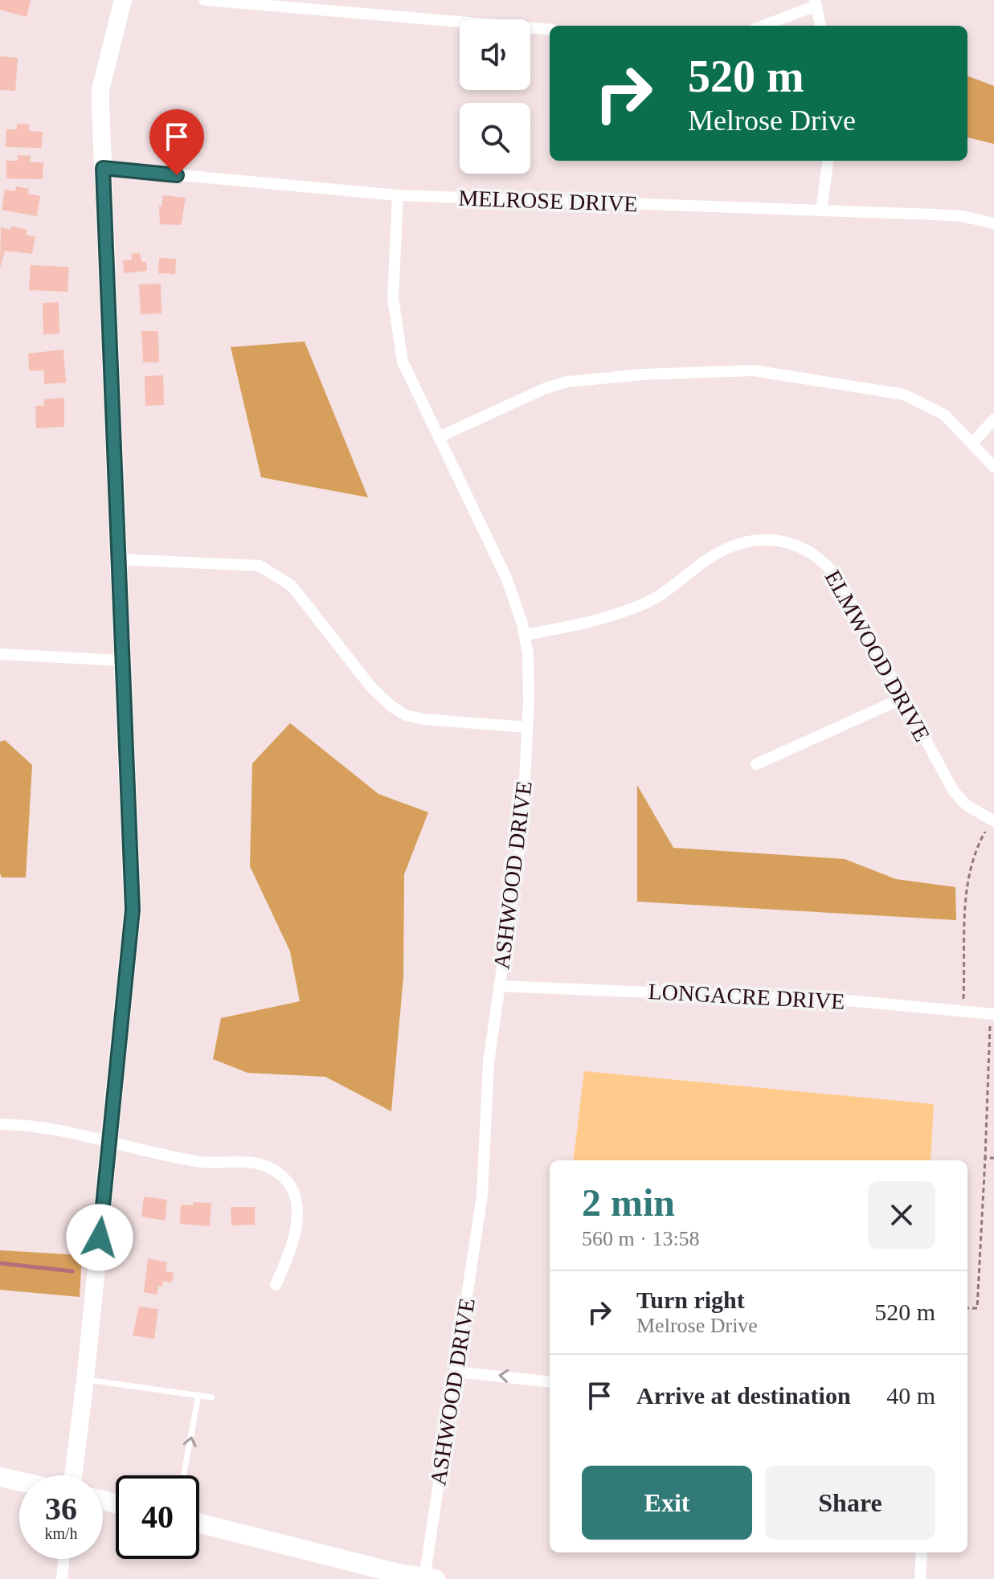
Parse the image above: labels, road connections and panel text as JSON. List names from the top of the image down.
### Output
{
  "streets": {
    "street": [
      "MELROSE DRIVE",
      "ELMWOOD DRIVE",
      "ASHWOOD DRIVE",
      "LONGACRE DRIVE"
    ]
  },
  "crossings": [
    ["MELROSE DRIVE", "ASHWOOD DRIVE"],
    ["ELMWOOD DRIVE", "ASHWOOD DRIVE"],
    ["ASHWOOD DRIVE", "LONGACRE DRIVE"]
  ],
  "page": {
    "turn": ["520 m", "Melrose Drive"],
    "heading": ["2 min", "560 m · 13:58"],
    "list": [
      {
        "name": "Turn right",
        "note": "Melrose Drive",
        "value": "520 m"
      },
      {
        "name": "Arrive at destination",
        "value": "40 m"
      }
    ],
    "buttons": ["Exit", "Share"],
    "speed": "36 km/h",
    "limit": "40"
  }
}
